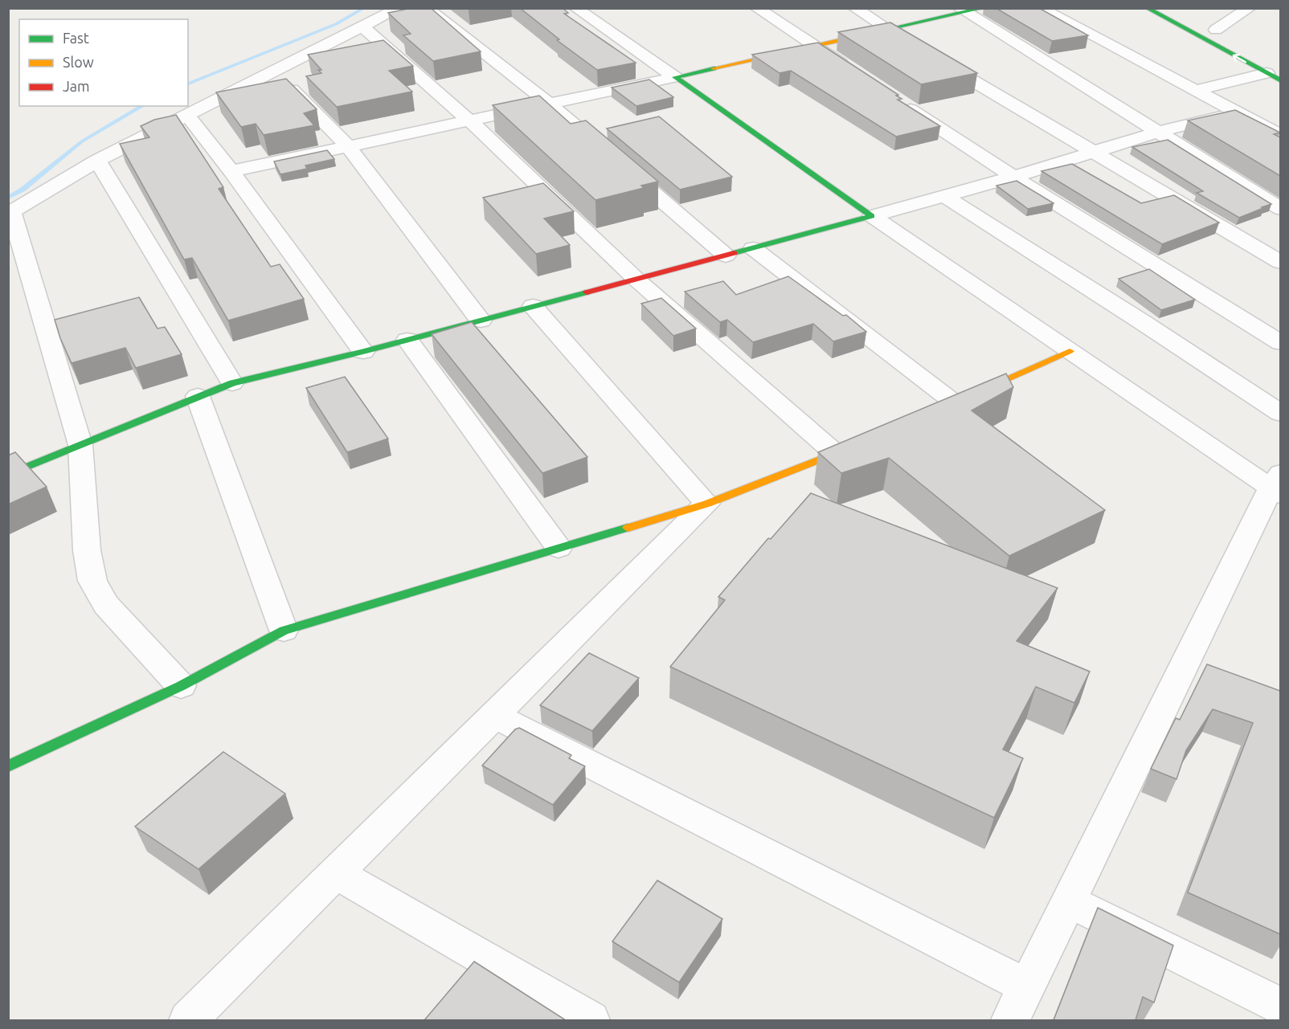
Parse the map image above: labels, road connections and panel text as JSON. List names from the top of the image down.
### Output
{
  "legend": ["Fast", "Slow", "Jam"]
}
